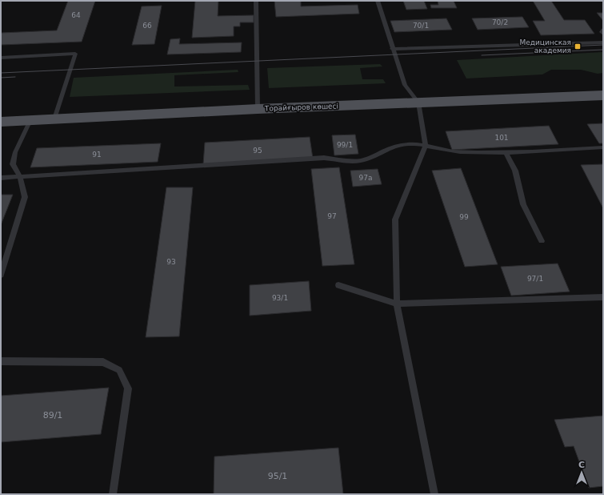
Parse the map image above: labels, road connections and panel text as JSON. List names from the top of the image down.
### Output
{
  "streets": {
    "main road": ["Торайғыров көшесі"]
  },
  "places": {
    "transit": ["Медицинская академия"]
  },
  "house_numbers": [
    "64",
    "70/2",
    "66",
    "70/1",
    "101",
    "99/1",
    "95",
    "91",
    "97а",
    "97",
    "99",
    "93",
    "97/1",
    "93/1",
    "89/1",
    "95/1"
  ],
  "north": "top"
}
